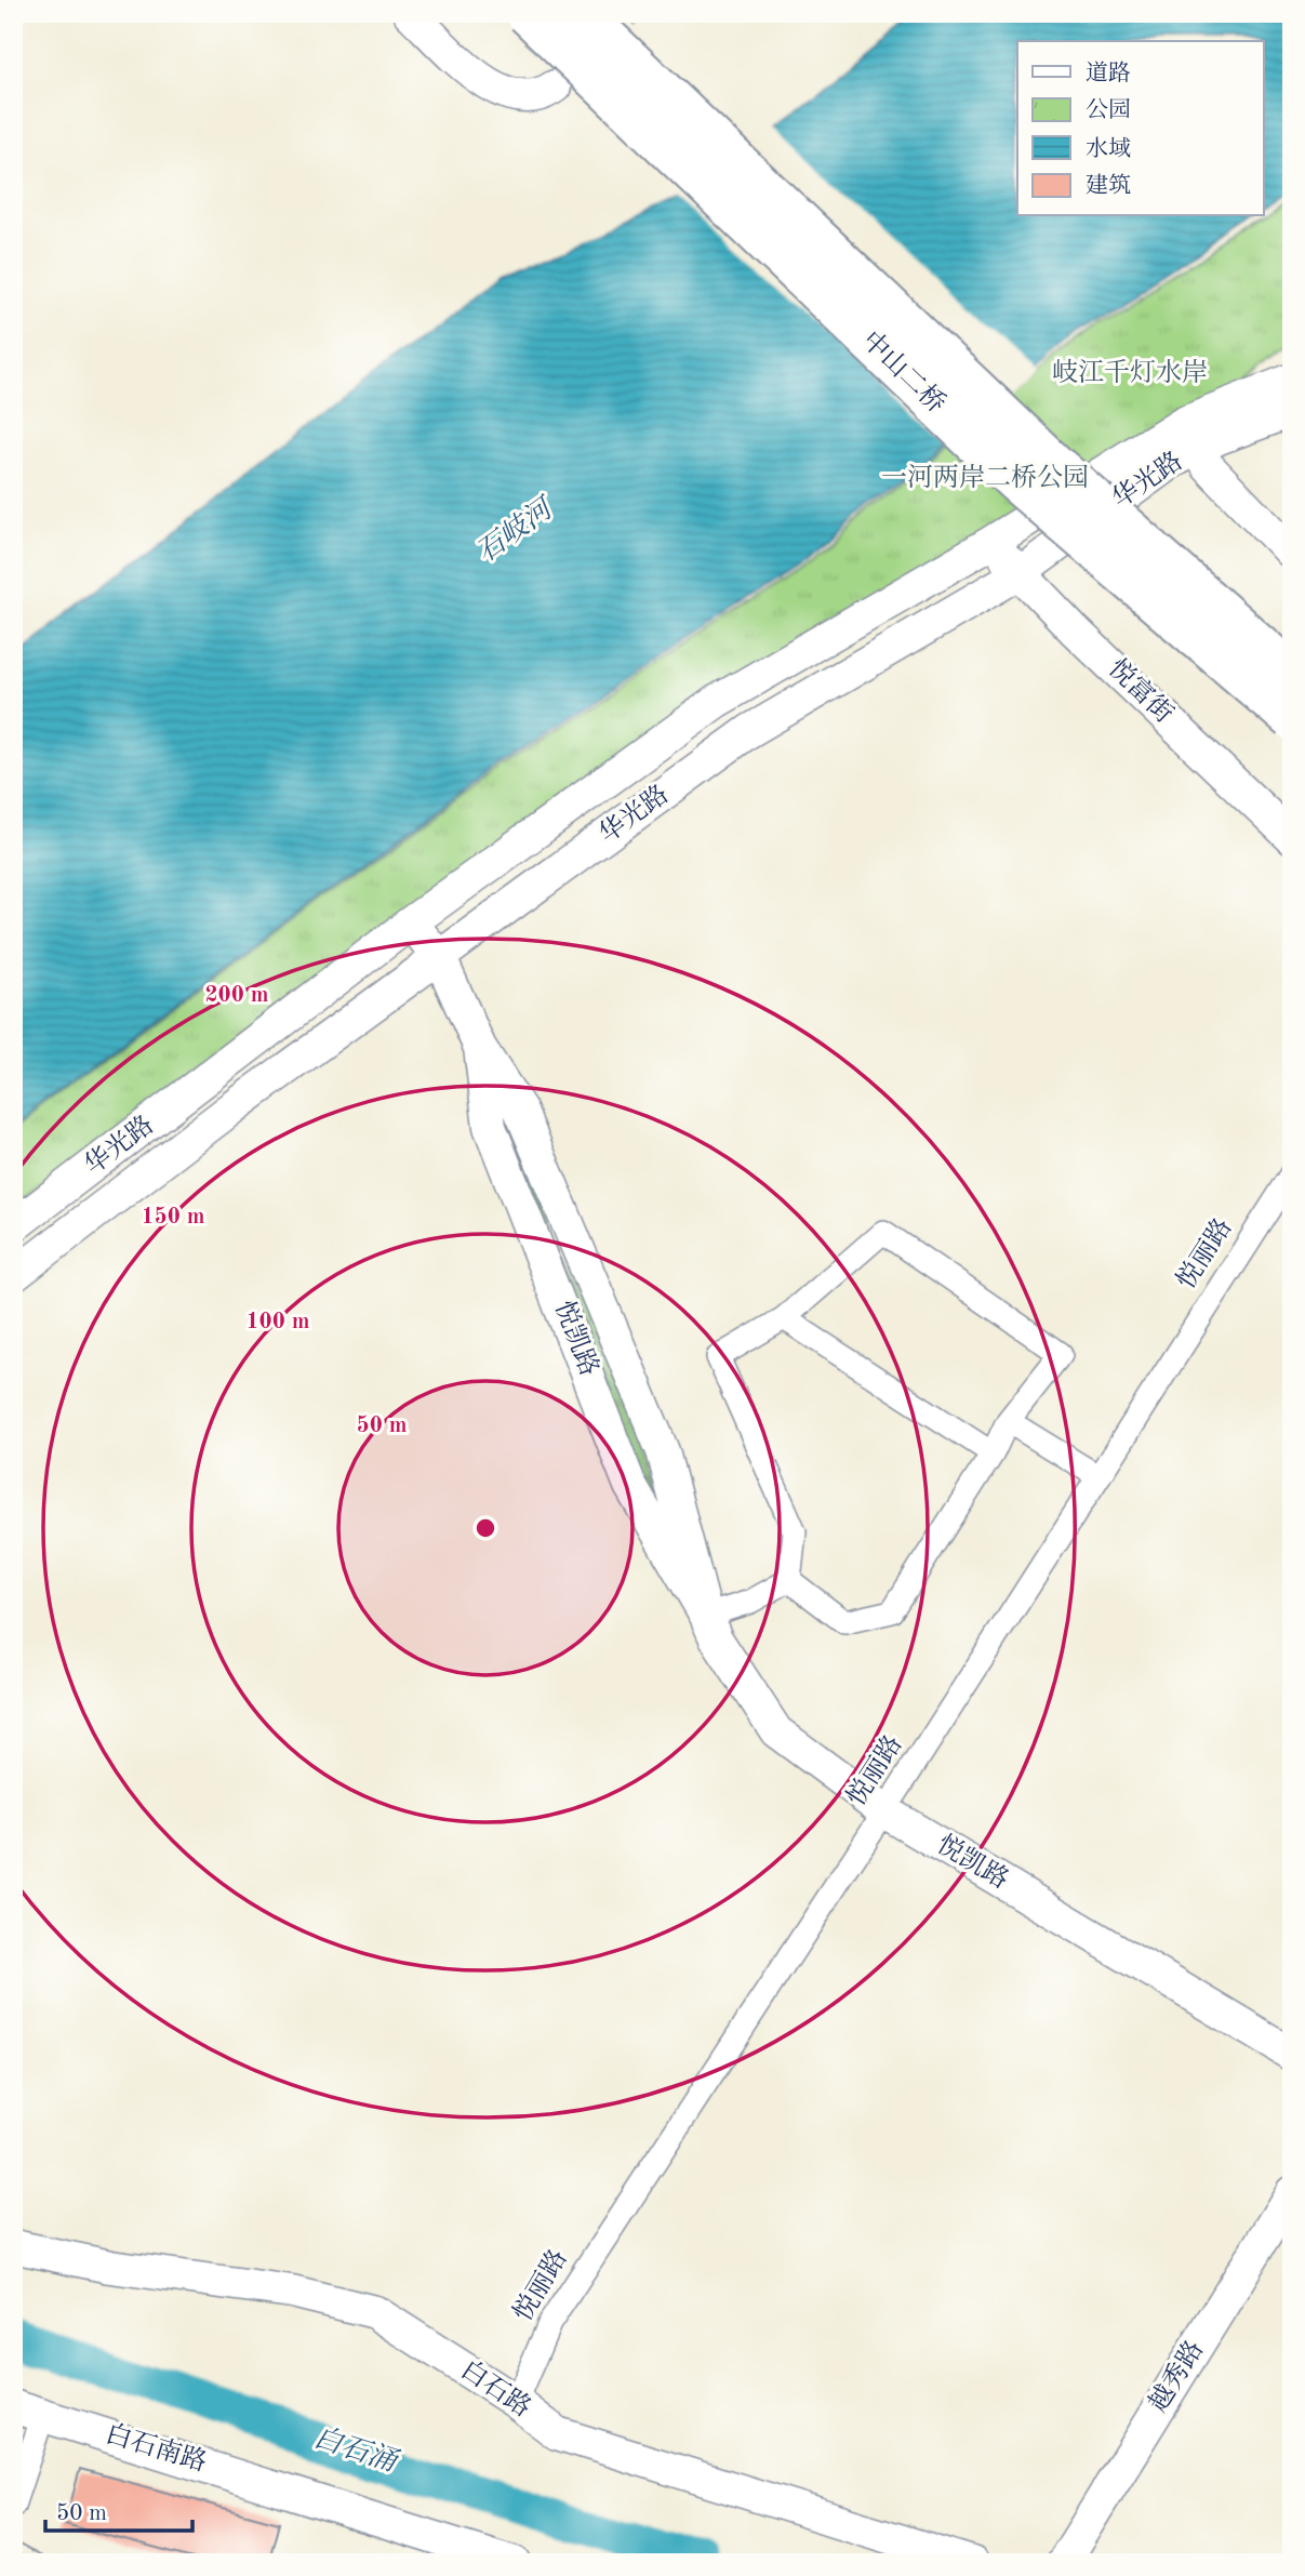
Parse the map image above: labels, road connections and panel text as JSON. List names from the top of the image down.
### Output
{
  "streets": {
    "highway": ["中山二桥"],
    "street": [
      "华光路",
      "悦富街",
      "悦丽路",
      "悦凯路",
      "越秀路",
      "白石路",
      "白石南路"
    ]
  },
  "crossings": [
    ["华光路", "悦富街"],
    ["华光路", "悦凯路"],
    ["悦丽路", "悦凯路"],
    ["悦丽路", "白石路"]
  ],
  "water": ["石岐河", "白石涌"],
  "parks": ["岐江千灯水岸", "一河两岸二桥公园"],
  "legend": [
    "道路",
    "公园",
    "水域",
    "建筑"
  ],
  "scale_bar": "50 m",
  "rings": [
    "200 m",
    "150 m",
    "100 m",
    "50 m"
  ]
}
